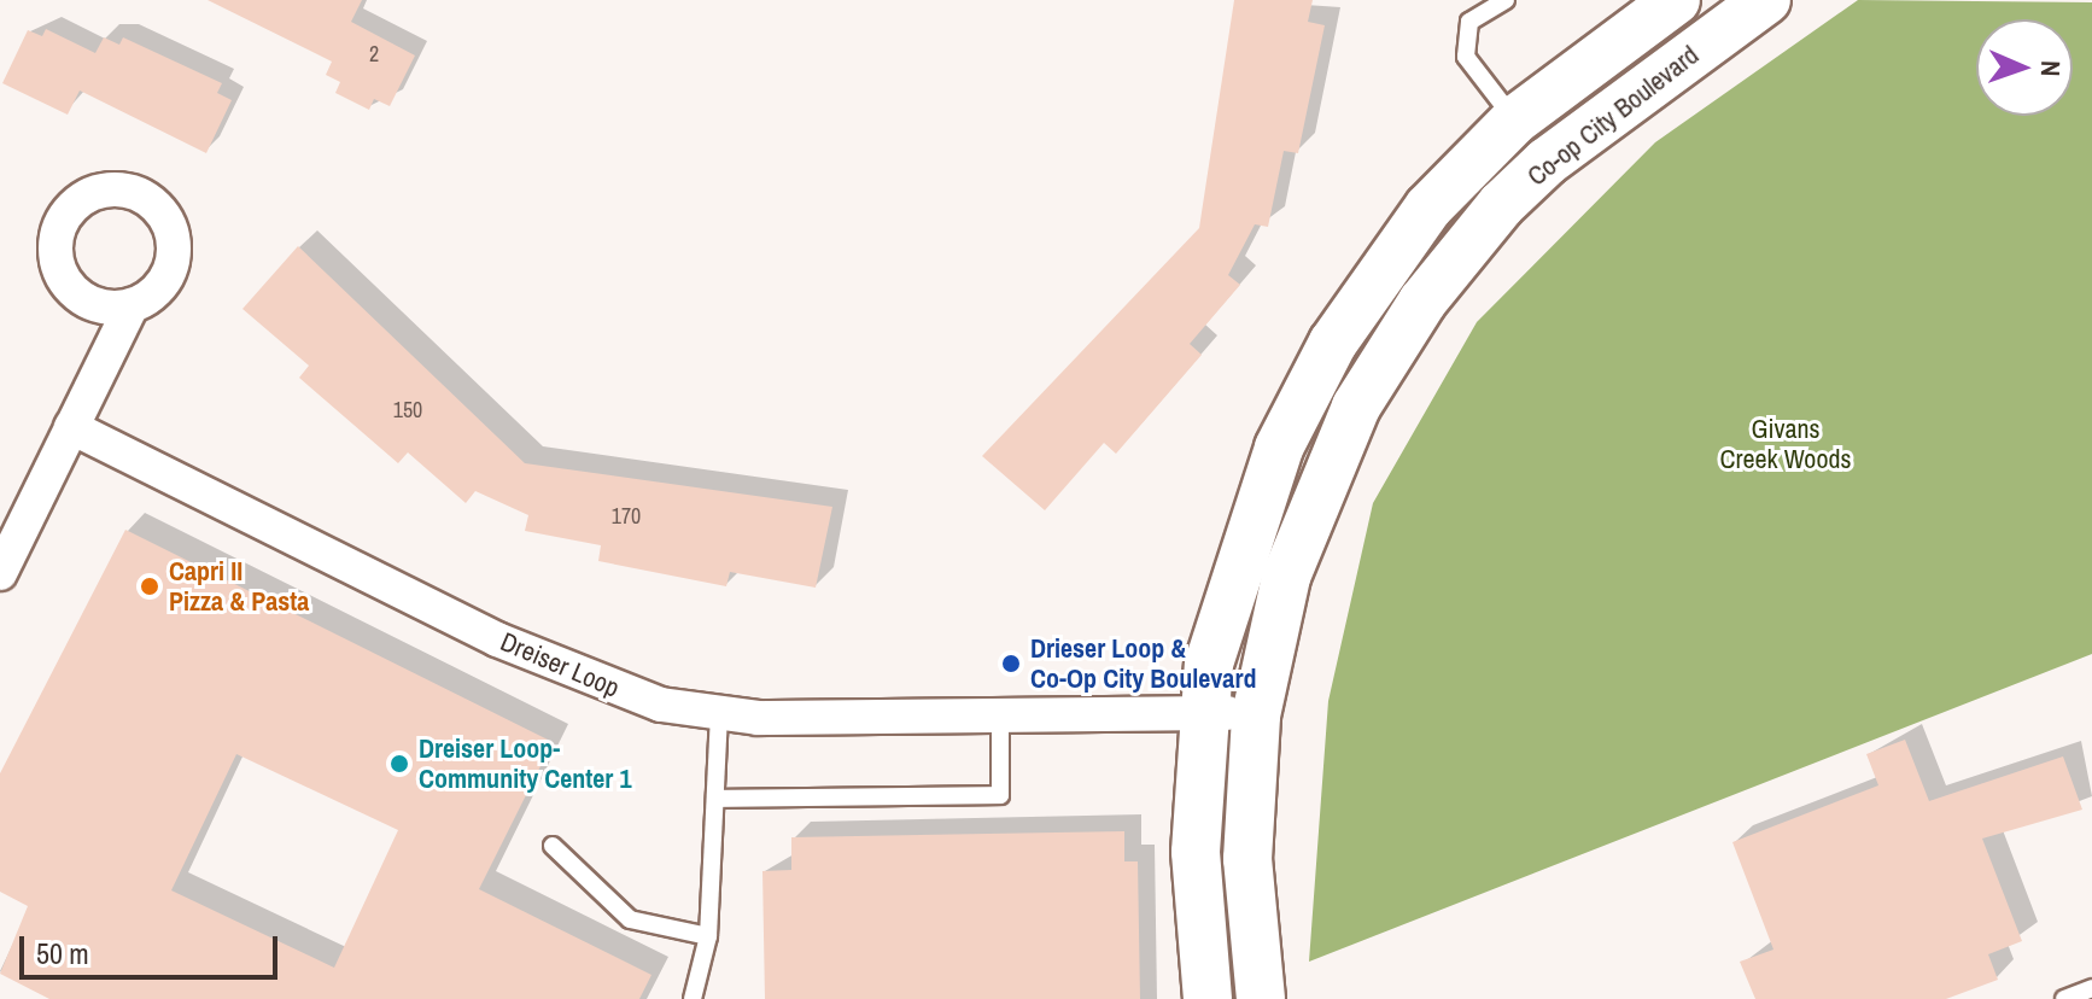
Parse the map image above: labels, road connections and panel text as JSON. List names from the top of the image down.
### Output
{
  "streets": {
    "main road": ["Co-op City Boulevard"],
    "street": ["Dreiser Loop"]
  },
  "crossings": [
    ["Co-op City Boulevard", "Dreiser Loop"]
  ],
  "parks": ["Givans Creek Woods"],
  "places": ["Capri II Pizza & Pasta", "Drieser Loop & Co-Op City Boulevard", "Dreiser Loop- Community Center 1"],
  "house_numbers": ["2", "150", "170"],
  "scale_bar": "50 m",
  "north": "right"
}
